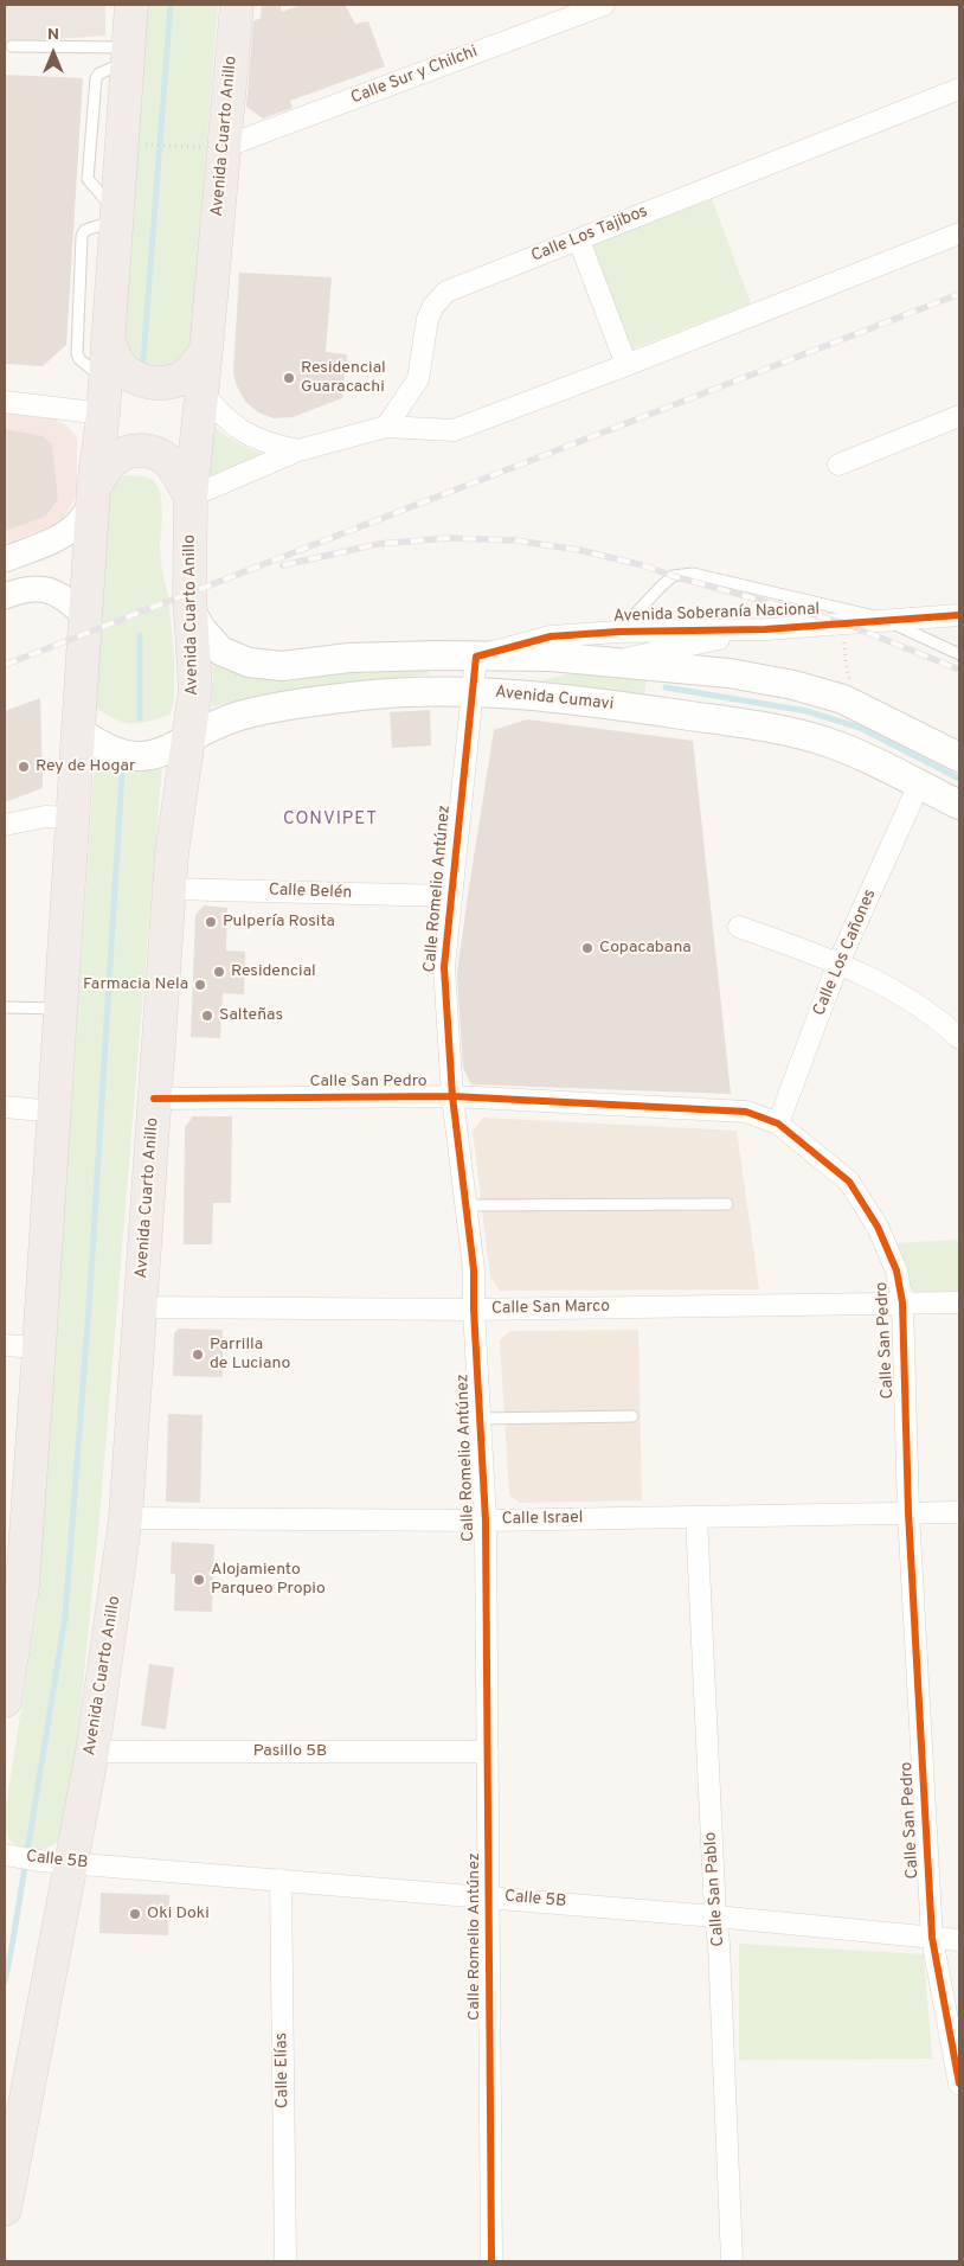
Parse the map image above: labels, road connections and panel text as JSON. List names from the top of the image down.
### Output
{
  "streets": {
    "highway": ["Avenida Cuarto Anillo"],
    "main road": ["Avenida Cumavi"],
    "street": [
      "Calle Sur y Chilchi",
      "Calle Los Tajibos",
      "Avenida Soberanía Nacional",
      "Calle Romelio Antúnez",
      "Calle Belén",
      "Calle Los Cañones",
      "Calle San Pedro",
      "Calle San Marco",
      "Calle Israel",
      "Pasillo 5B",
      "Calle 5B",
      "Calle San Pablo",
      "Calle Elías"
    ]
  },
  "crossings": [
    ["Calle Sur y Chilchi", "Avenida Cuarto Anillo"],
    ["Avenida Cuarto Anillo", "Avenida Cumavi"],
    ["Avenida Cuarto Anillo", "Calle Belén"],
    ["Avenida Cuarto Anillo", "Calle San Pedro"],
    ["Avenida Cuarto Anillo", "Calle San Marco"],
    ["Avenida Cuarto Anillo", "Calle Israel"],
    ["Avenida Cuarto Anillo", "Pasillo 5B"],
    ["Avenida Cuarto Anillo", "Calle 5B"],
    ["Avenida Soberanía Nacional", "Calle Romelio Antúnez"],
    ["Avenida Cumavi", "Calle Romelio Antúnez"],
    ["Avenida Cumavi", "Calle Los Cañones"],
    ["Calle Romelio Antúnez", "Calle Belén"],
    ["Calle Romelio Antúnez", "Calle San Pedro"],
    ["Calle Romelio Antúnez", "Calle San Marco"],
    ["Calle Romelio Antúnez", "Calle Israel"],
    ["Calle Romelio Antúnez", "Pasillo 5B"],
    ["Calle Romelio Antúnez", "Calle 5B"],
    ["Calle Los Cañones", "Calle San Pedro"],
    ["Calle San Pedro", "Calle San Marco"],
    ["Calle San Pedro", "Calle Israel"],
    ["Calle San Pedro", "Calle 5B"],
    ["Calle Israel", "Calle San Pablo"],
    ["Calle 5B", "Calle San Pablo"],
    ["Calle 5B", "Calle Elías"]
  ],
  "districts": ["CONVIPET"],
  "places": [
    "Residencial Guaracachi",
    "Rey de Hogar",
    "Pulpería Rosita",
    "Copacabana",
    "Residencial",
    "Farmacia Nela",
    "Salteñas",
    "Parrilla de Luciano",
    "Alojamiento Parqueo Propio",
    "Oki Doki"
  ],
  "north": "top"
}
